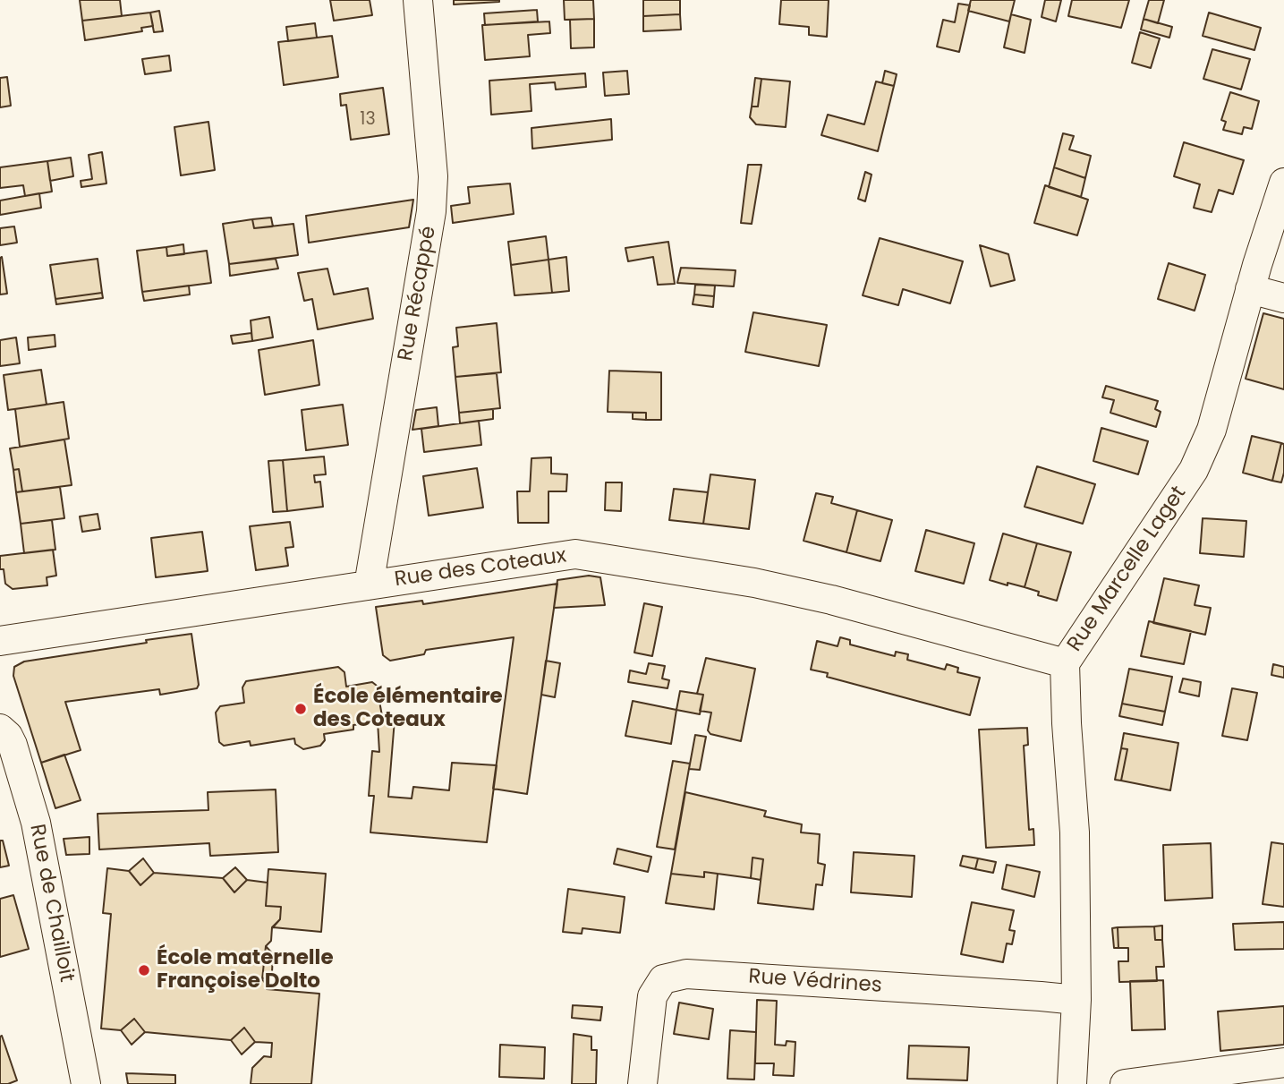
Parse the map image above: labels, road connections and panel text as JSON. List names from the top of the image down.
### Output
{
  "streets": {
    "street": [
      "Rue Récappé",
      "Rue des Coteaux",
      "Rue Marcelle Laget",
      "Rue de Chailloit",
      "Rue Védrines"
    ]
  },
  "crossings": [
    ["Rue Récappé", "Rue des Coteaux"],
    ["Rue des Coteaux", "Rue Marcelle Laget"],
    ["Rue Marcelle Laget", "Rue Védrines"]
  ],
  "places": ["École élémentaire des Coteaux", "École maternelle Françoise Dolto"],
  "house_numbers": ["13"]
}
